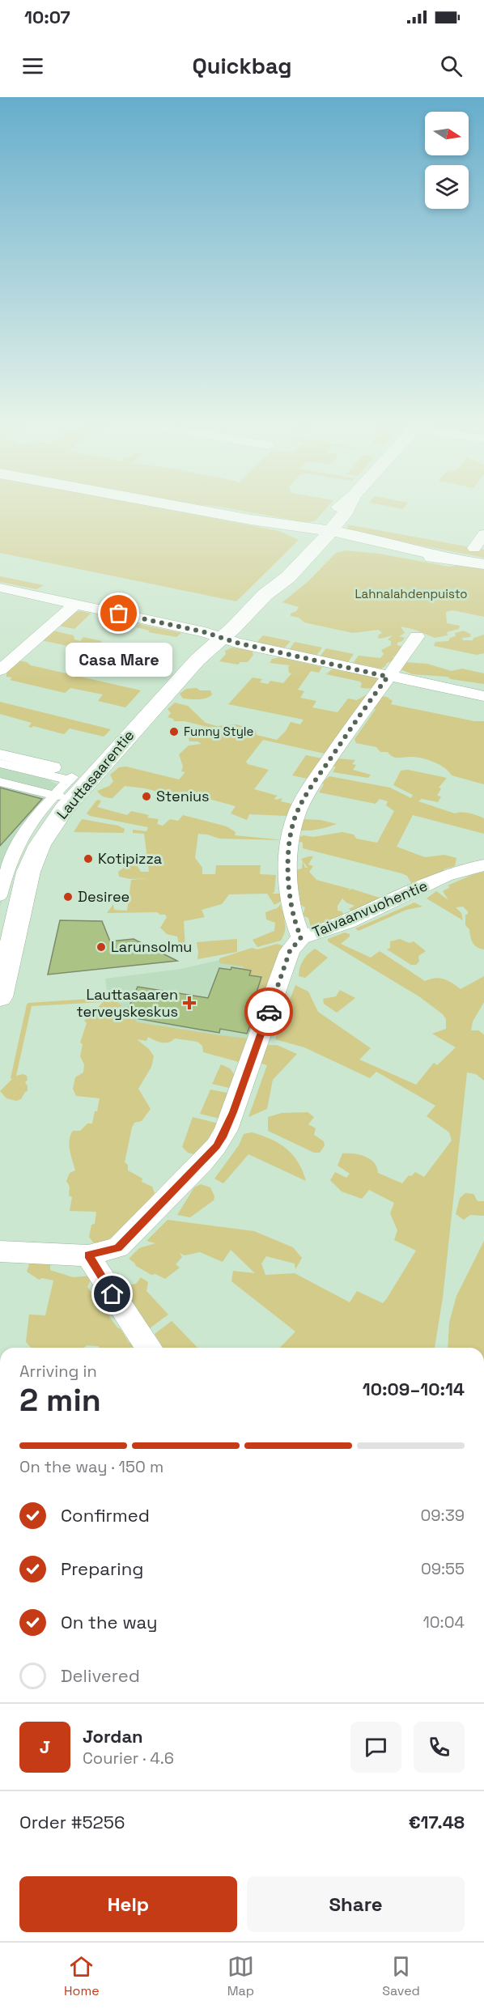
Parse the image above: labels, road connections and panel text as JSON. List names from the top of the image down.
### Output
{
  "streets": {
    "main road": ["Lauttasaarentie"],
    "street": ["Taivaanvuohentie"]
  },
  "parks": ["Lahnalahdenpuisto"],
  "places": {
    "other": [
      "Casa Mare",
      "Funny Style",
      "Stenius",
      "Kotipizza",
      "Desiree",
      "Larunsolmu"
    ],
    "health": ["Lauttasaaren terveyskeskus"]
  },
  "north": "right",
  "page": {
    "status": "10:07",
    "header": "Quickbag",
    "bubble": "Casa Mare",
    "heading": ["2 min", "Arriving in", "10:09–10:14"],
    "panel": [
      "Jordan",
      "Courier · 4.6",
      "Order #5256",
      "€17.48"
    ],
    "bar": "On the way · 150 m",
    "list": [
      ["Confirmed", "09:39"],
      ["Preparing", "09:55"],
      ["On the way", "10:04"],
      "Delivered"
    ],
    "round": "J",
    "buttons": ["Help", "Share"],
    "tabs": ["Home", "Map", "Saved"]
  }
}
